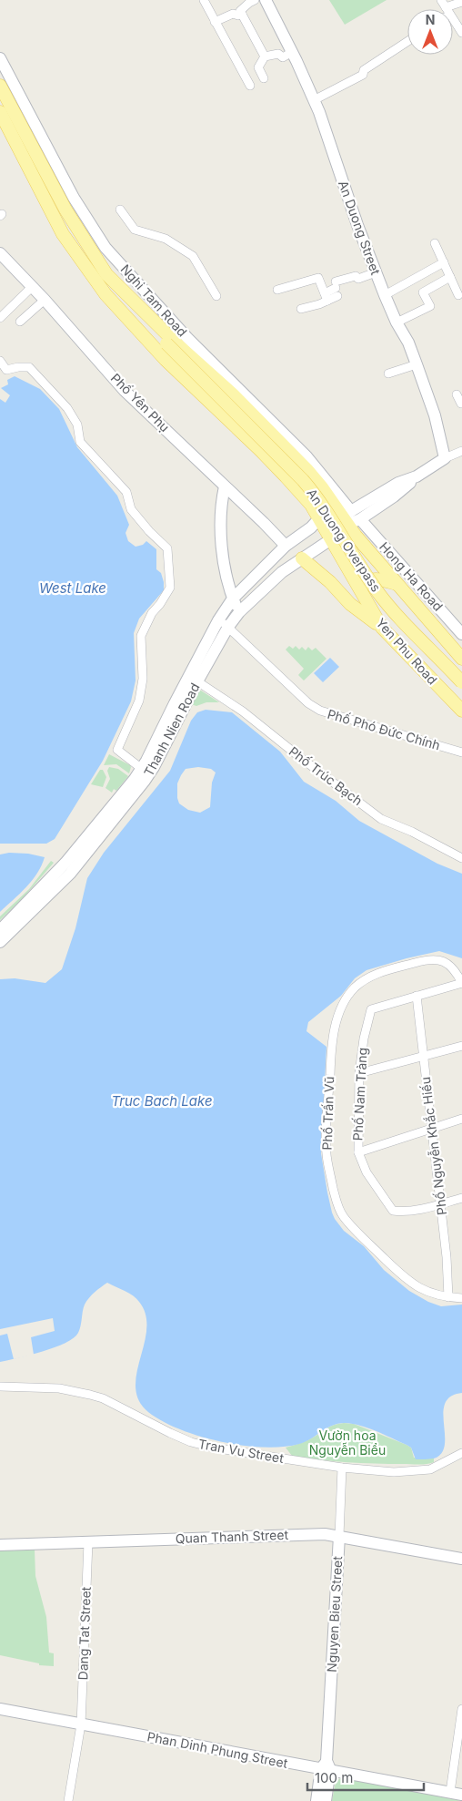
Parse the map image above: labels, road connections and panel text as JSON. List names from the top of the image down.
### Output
{
  "streets": {
    "main road": ["Nghi Tam Road", "An Duong Overpass", "Yen Phu Road"],
    "street": [
      "An Duong Street",
      "Phố Yên Phụ",
      "Hong Ha Road",
      "Thanh Nien Road",
      "Phố Phó Đức Chính",
      "Phố Trúc Bạch",
      "Phố Nam Tràng",
      "Phố Trấn Vũ",
      "Phố Nguyễn Khắc Hiếu",
      "Tran Vu Street",
      "Quan Thanh Street",
      "Nguyen Bieu Street",
      "Dang Tat Street",
      "Phan Dinh Phung Street"
    ]
  },
  "crossings": [
    ["Nghi Tam Road", "Hong Ha Road"],
    ["Phố Yên Phụ", "Thanh Nien Road"],
    ["Yen Phu Road", "Thanh Nien Road"],
    ["Thanh Nien Road", "Phố Phó Đức Chính"],
    ["Thanh Nien Road", "Phố Trúc Bạch"],
    ["Phố Nam Tràng", "Phố Trấn Vũ"],
    ["Phố Nam Tràng", "Phố Nguyễn Khắc Hiếu"],
    ["Phố Trấn Vũ", "Phố Nguyễn Khắc Hiếu"],
    ["Tran Vu Street", "Nguyen Bieu Street"],
    ["Quan Thanh Street", "Nguyen Bieu Street"],
    ["Quan Thanh Street", "Dang Tat Street"],
    ["Nguyen Bieu Street", "Phan Dinh Phung Street"],
    ["Dang Tat Street", "Phan Dinh Phung Street"]
  ],
  "water": ["West Lake", "Truc Bach Lake"],
  "parks": ["Vườn hoa Nguyễn Biểu"],
  "scale_bar": "100 m",
  "north": "top"
}
